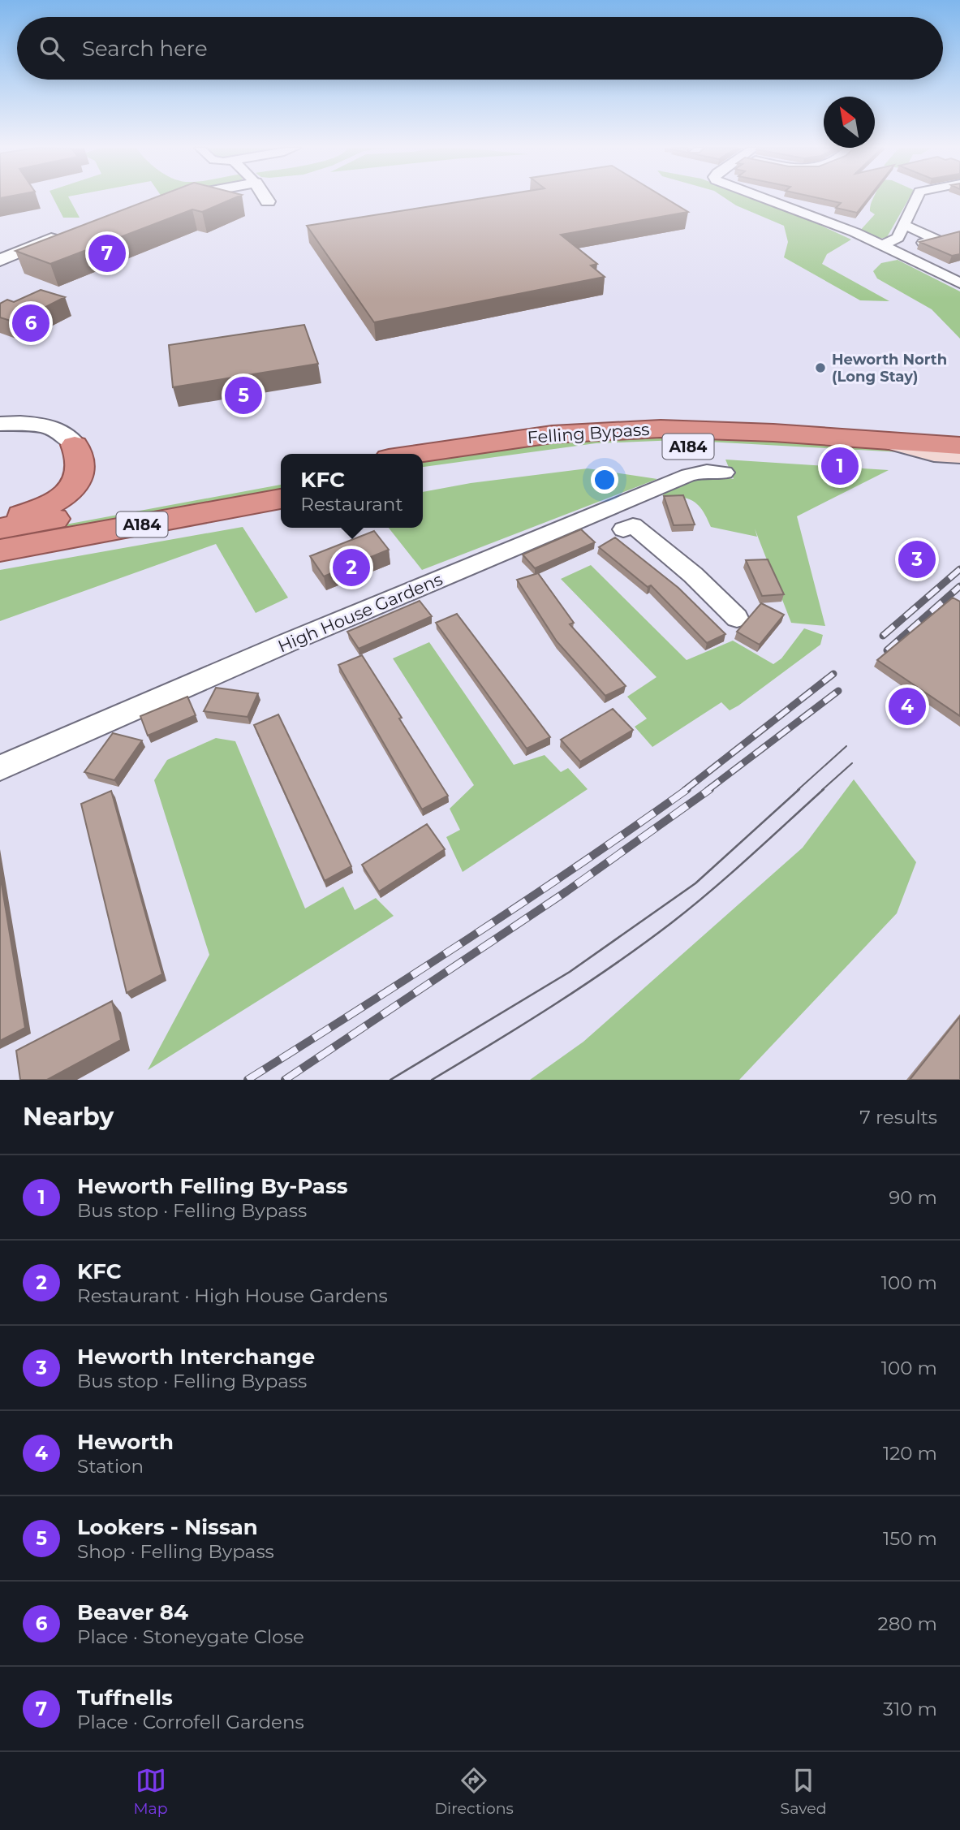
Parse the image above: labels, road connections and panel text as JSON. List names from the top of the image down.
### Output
{
  "streets": {
    "highway": ["Felling Bypass", "A184"],
    "street": ["High House Gardens"]
  },
  "places": ["Heworth North (Long Stay)"],
  "north": "top left",
  "page": {
    "search": "Search here",
    "pins": [
      "7",
      "6",
      "5",
      "1",
      "3",
      "2",
      "4"
    ],
    "popup": ["KFC", "Restaurant"],
    "heading": ["Nearby", "7 results"],
    "list": [
      {
        "mark": "1",
        "name": "Heworth Felling By-Pass",
        "note": "Bus stop · Felling Bypass",
        "value": "90 m"
      },
      {
        "mark": "2",
        "name": "KFC",
        "note": "Restaurant · High House Gardens",
        "value": "100 m"
      },
      {
        "mark": "3",
        "name": "Heworth Interchange",
        "note": "Bus stop · Felling Bypass",
        "value": "100 m"
      },
      {
        "mark": "4",
        "name": "Heworth",
        "note": "Station",
        "value": "120 m"
      },
      {
        "mark": "5",
        "name": "Lookers - Nissan",
        "note": "Shop · Felling Bypass",
        "value": "150 m"
      },
      {
        "mark": "6",
        "name": "Beaver 84",
        "note": "Place · Stoneygate Close",
        "value": "280 m"
      },
      {
        "mark": "7",
        "name": "Tuffnells",
        "note": "Place · Corrofell Gardens",
        "value": "310 m"
      }
    ],
    "nav": ["Map", "Directions", "Saved"]
  }
}
